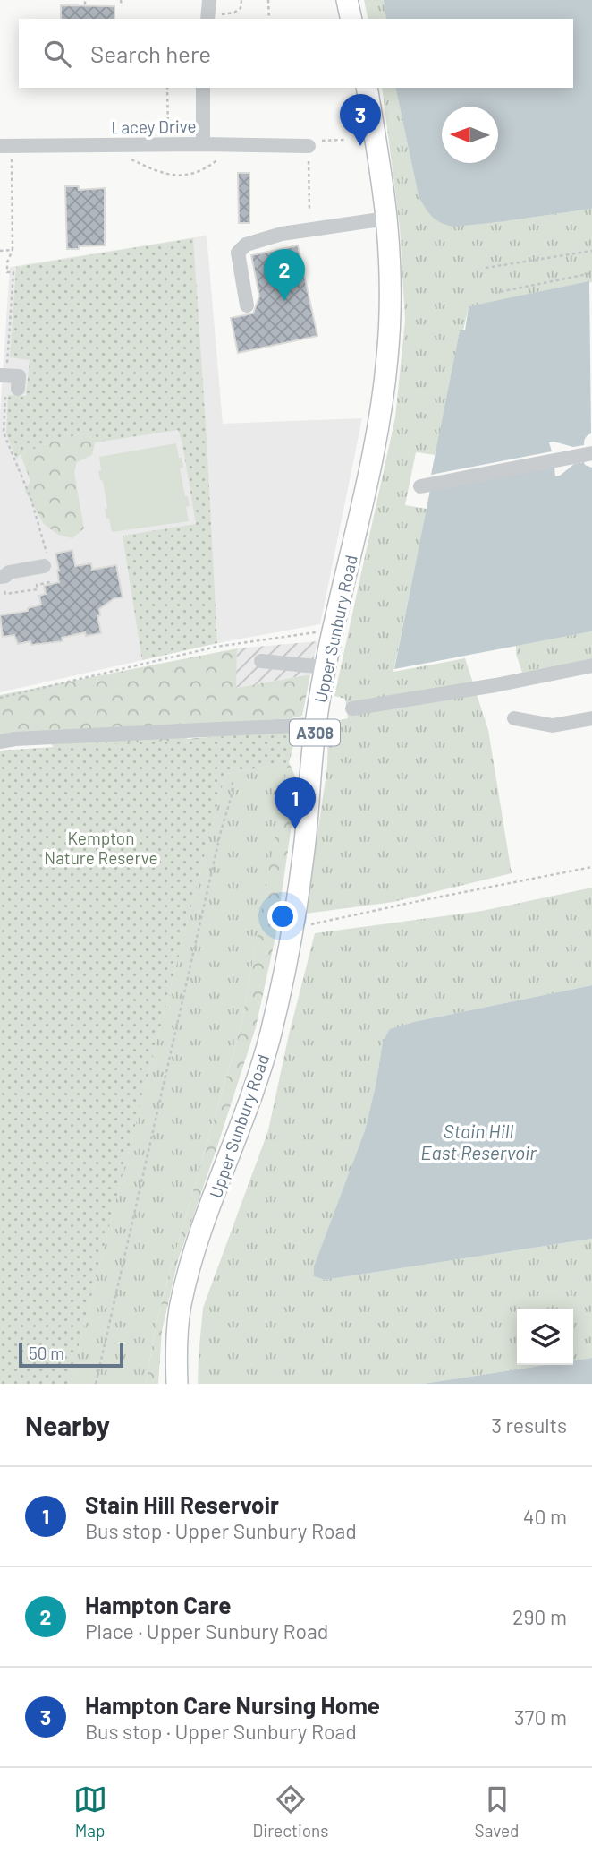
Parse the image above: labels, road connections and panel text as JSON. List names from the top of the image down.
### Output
{
  "streets": {
    "highway": ["Upper Sunbury Road", "A308"],
    "street": ["Lacey Drive"]
  },
  "water": ["Stain Hill East Reservoir"],
  "parks": ["Kempton Nature Reserve"],
  "scale_bar": "50 m",
  "north": "left",
  "page": {
    "search": "Search here",
    "pins": ["3", "2", "1"],
    "scale": "50 m",
    "heading": ["Nearby", "3 results"],
    "list": [
      {
        "mark": "1",
        "name": "Stain Hill Reservoir",
        "note": "Bus stop · Upper Sunbury Road",
        "value": "40 m"
      },
      {
        "mark": "2",
        "name": "Hampton Care",
        "note": "Place · Upper Sunbury Road",
        "value": "290 m"
      },
      {
        "mark": "3",
        "name": "Hampton Care Nursing Home",
        "note": "Bus stop · Upper Sunbury Road",
        "value": "370 m"
      }
    ],
    "nav": ["Map", "Directions", "Saved"]
  }
}
